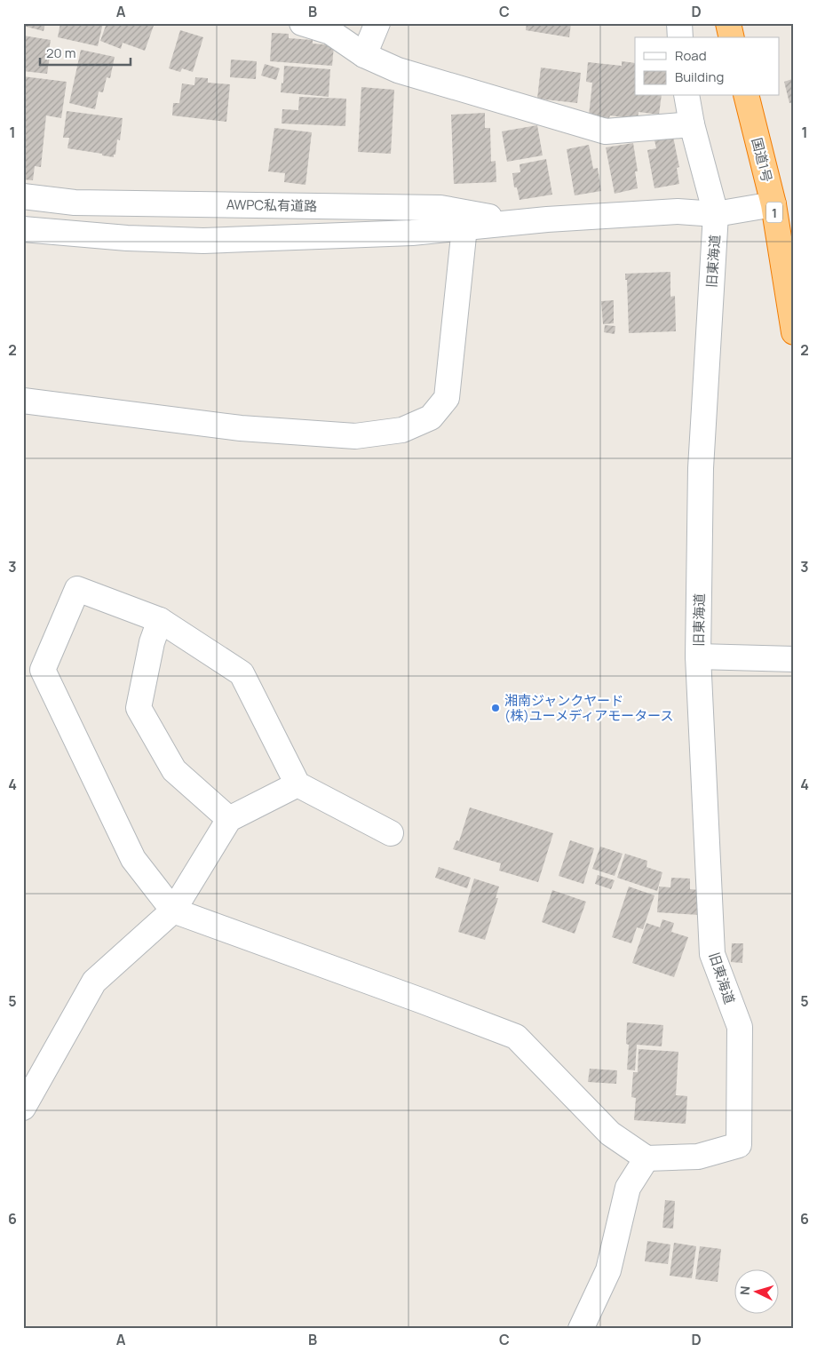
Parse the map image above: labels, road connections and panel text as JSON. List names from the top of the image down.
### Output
{
  "streets": {
    "highway": ["国道1号", "1"],
    "street": ["AWPC私有道路", "旧東海道"]
  },
  "places": ["湘南ジャンクヤード (株)ユーメディアモータース"],
  "legend": ["Road", "Building"],
  "scale_bar": "20 m",
  "north": "left",
  "grid": {
    "columns": [
      "A",
      "B",
      "C",
      "D"
    ],
    "rows": [
      "1",
      "2",
      "3",
      "4",
      "5",
      "6"
    ]
  }
}
